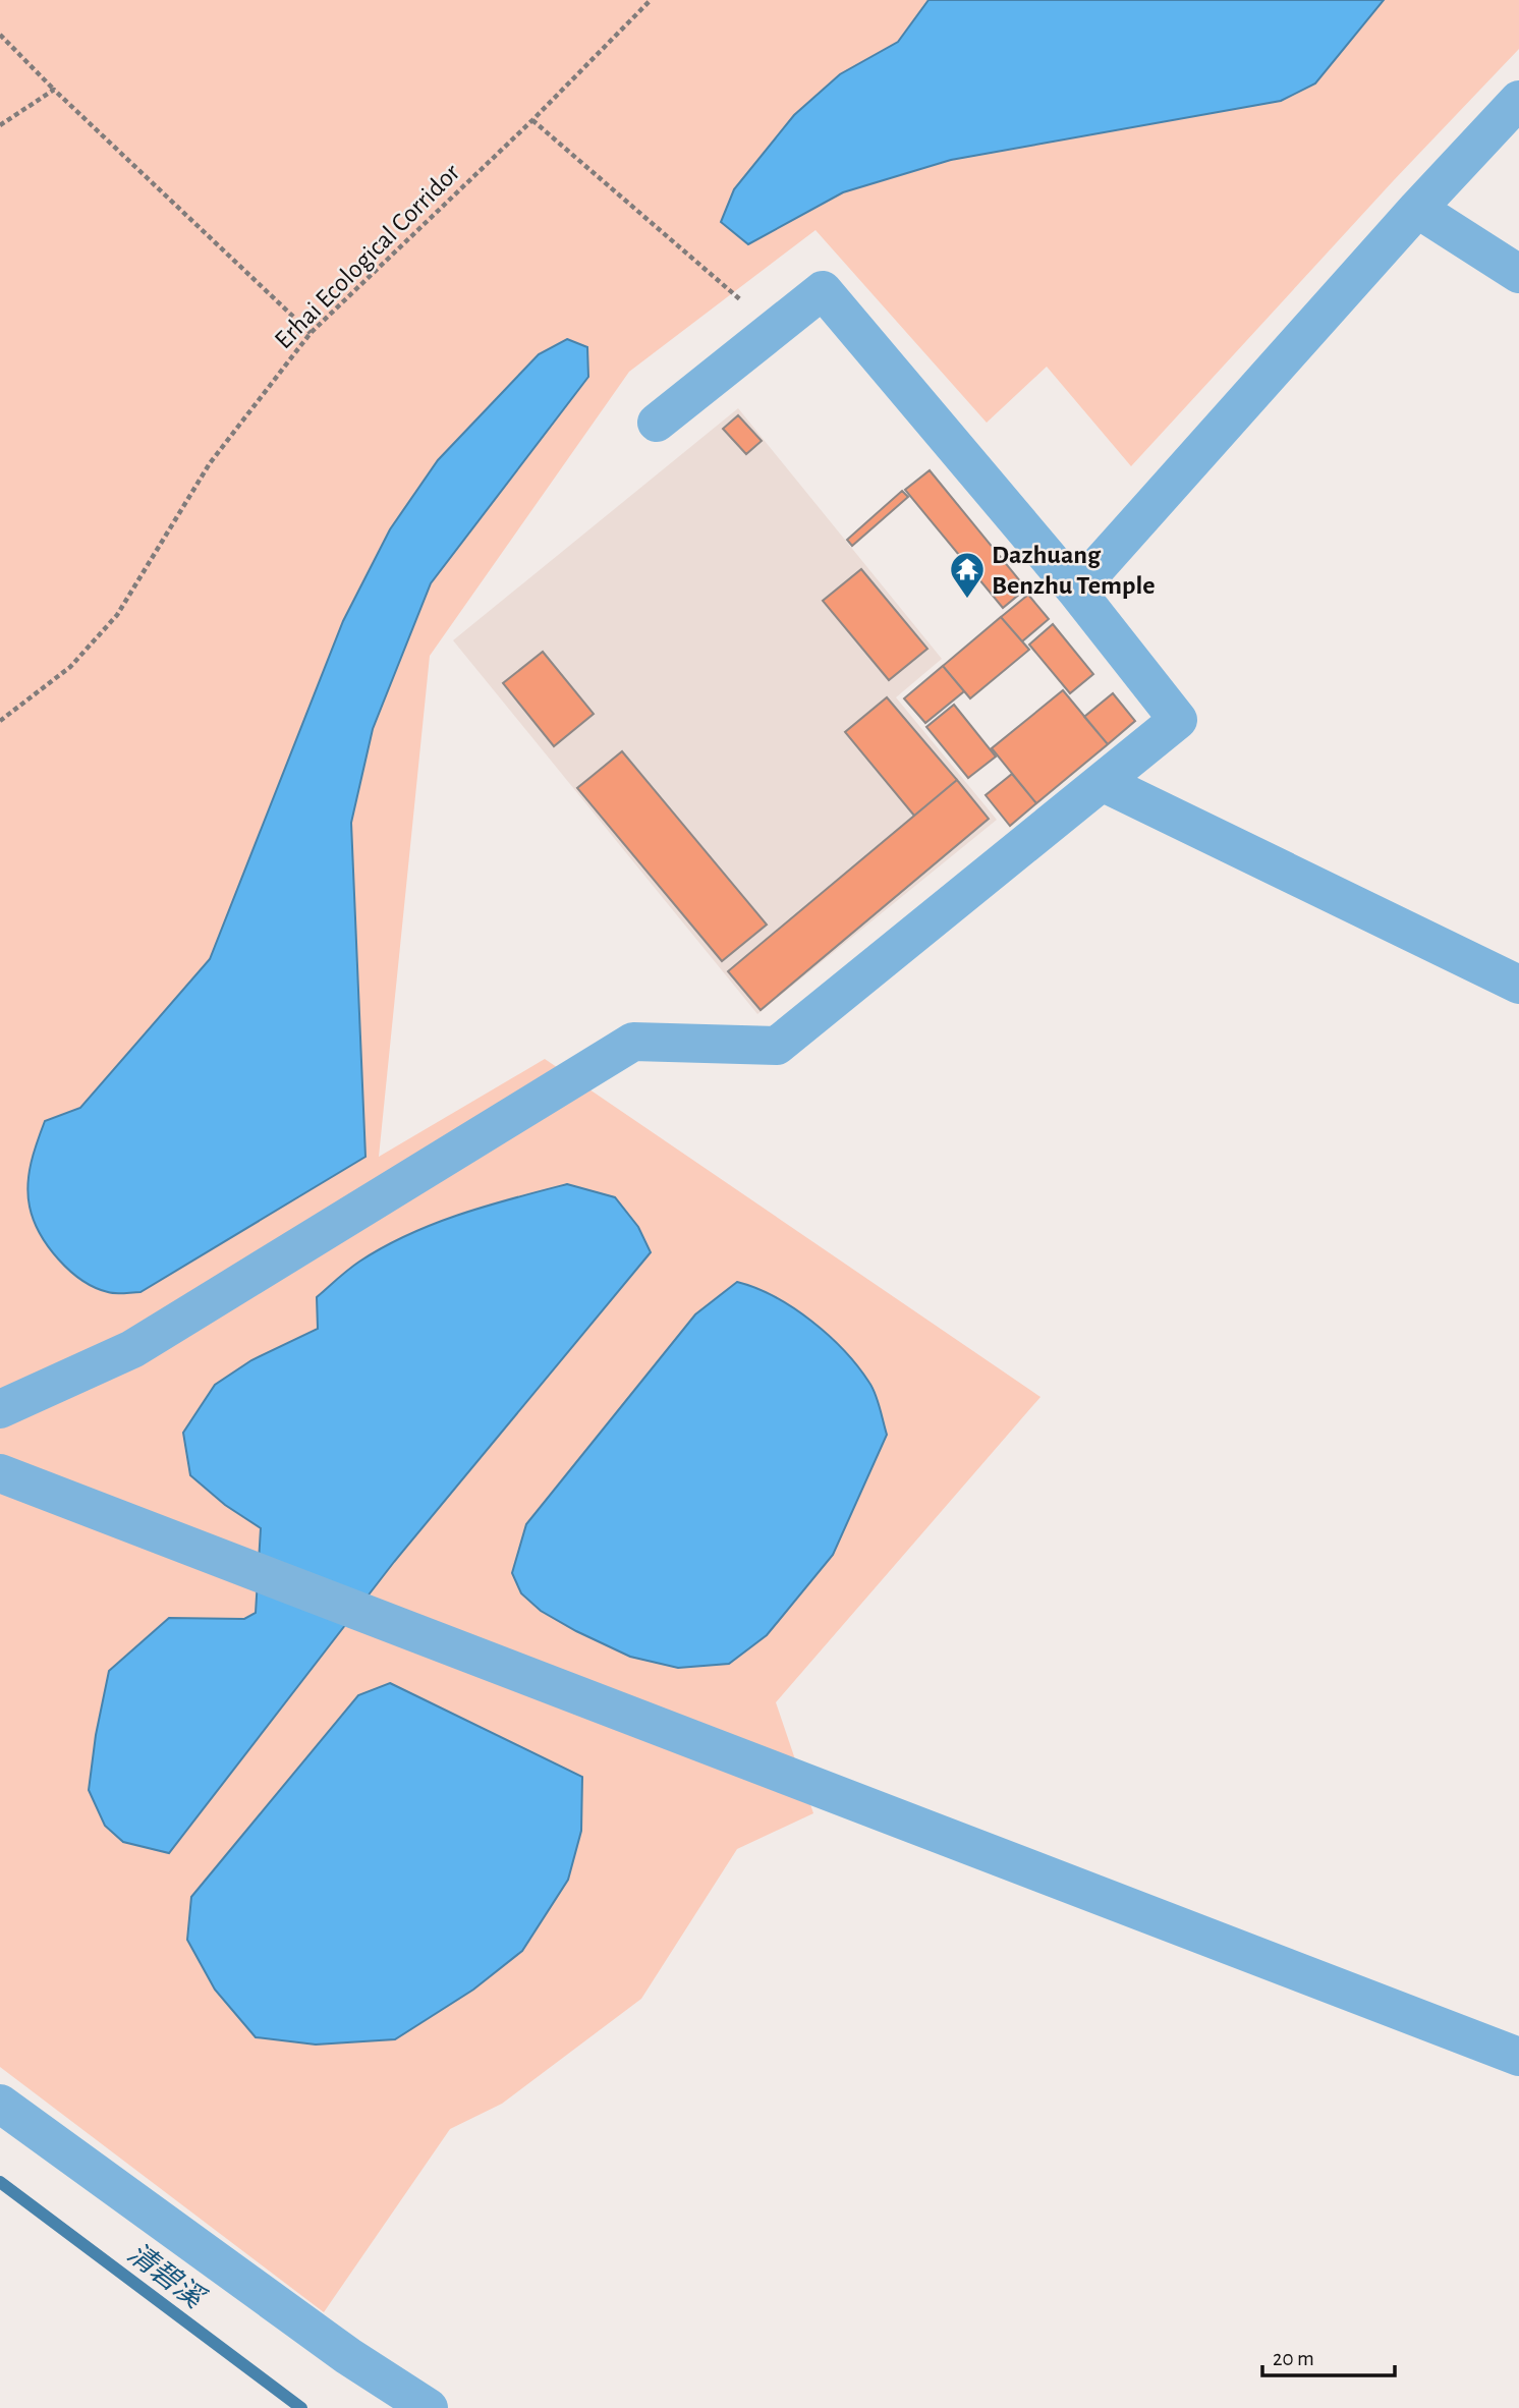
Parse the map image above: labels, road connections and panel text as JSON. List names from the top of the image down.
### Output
{
  "streets": {
    "path": ["Erhai Ecological Corridor"]
  },
  "water": ["清碧溪"],
  "places": {
    "temple": ["Dazhuang Benzhu Temple"]
  },
  "scale_bar": "20 m"
}
